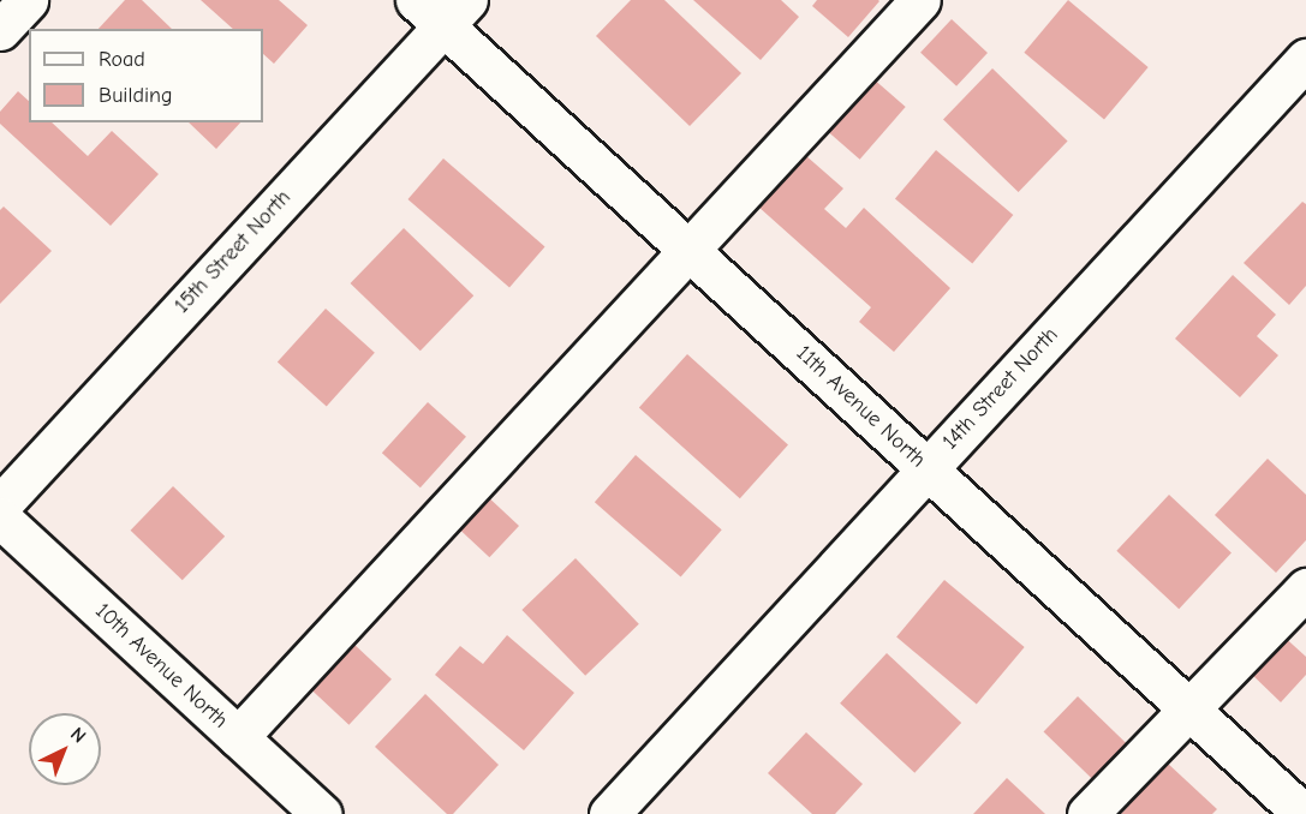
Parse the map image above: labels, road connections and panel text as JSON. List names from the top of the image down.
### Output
{
  "streets": {
    "street": [
      "15th Street North",
      "14th Street North",
      "11th Avenue North",
      "10th Avenue North"
    ]
  },
  "crossings": [
    ["15th Street North", "11th Avenue North"],
    ["14th Street North", "11th Avenue North"]
  ],
  "legend": ["Road", "Building"],
  "north": "top right"
}
